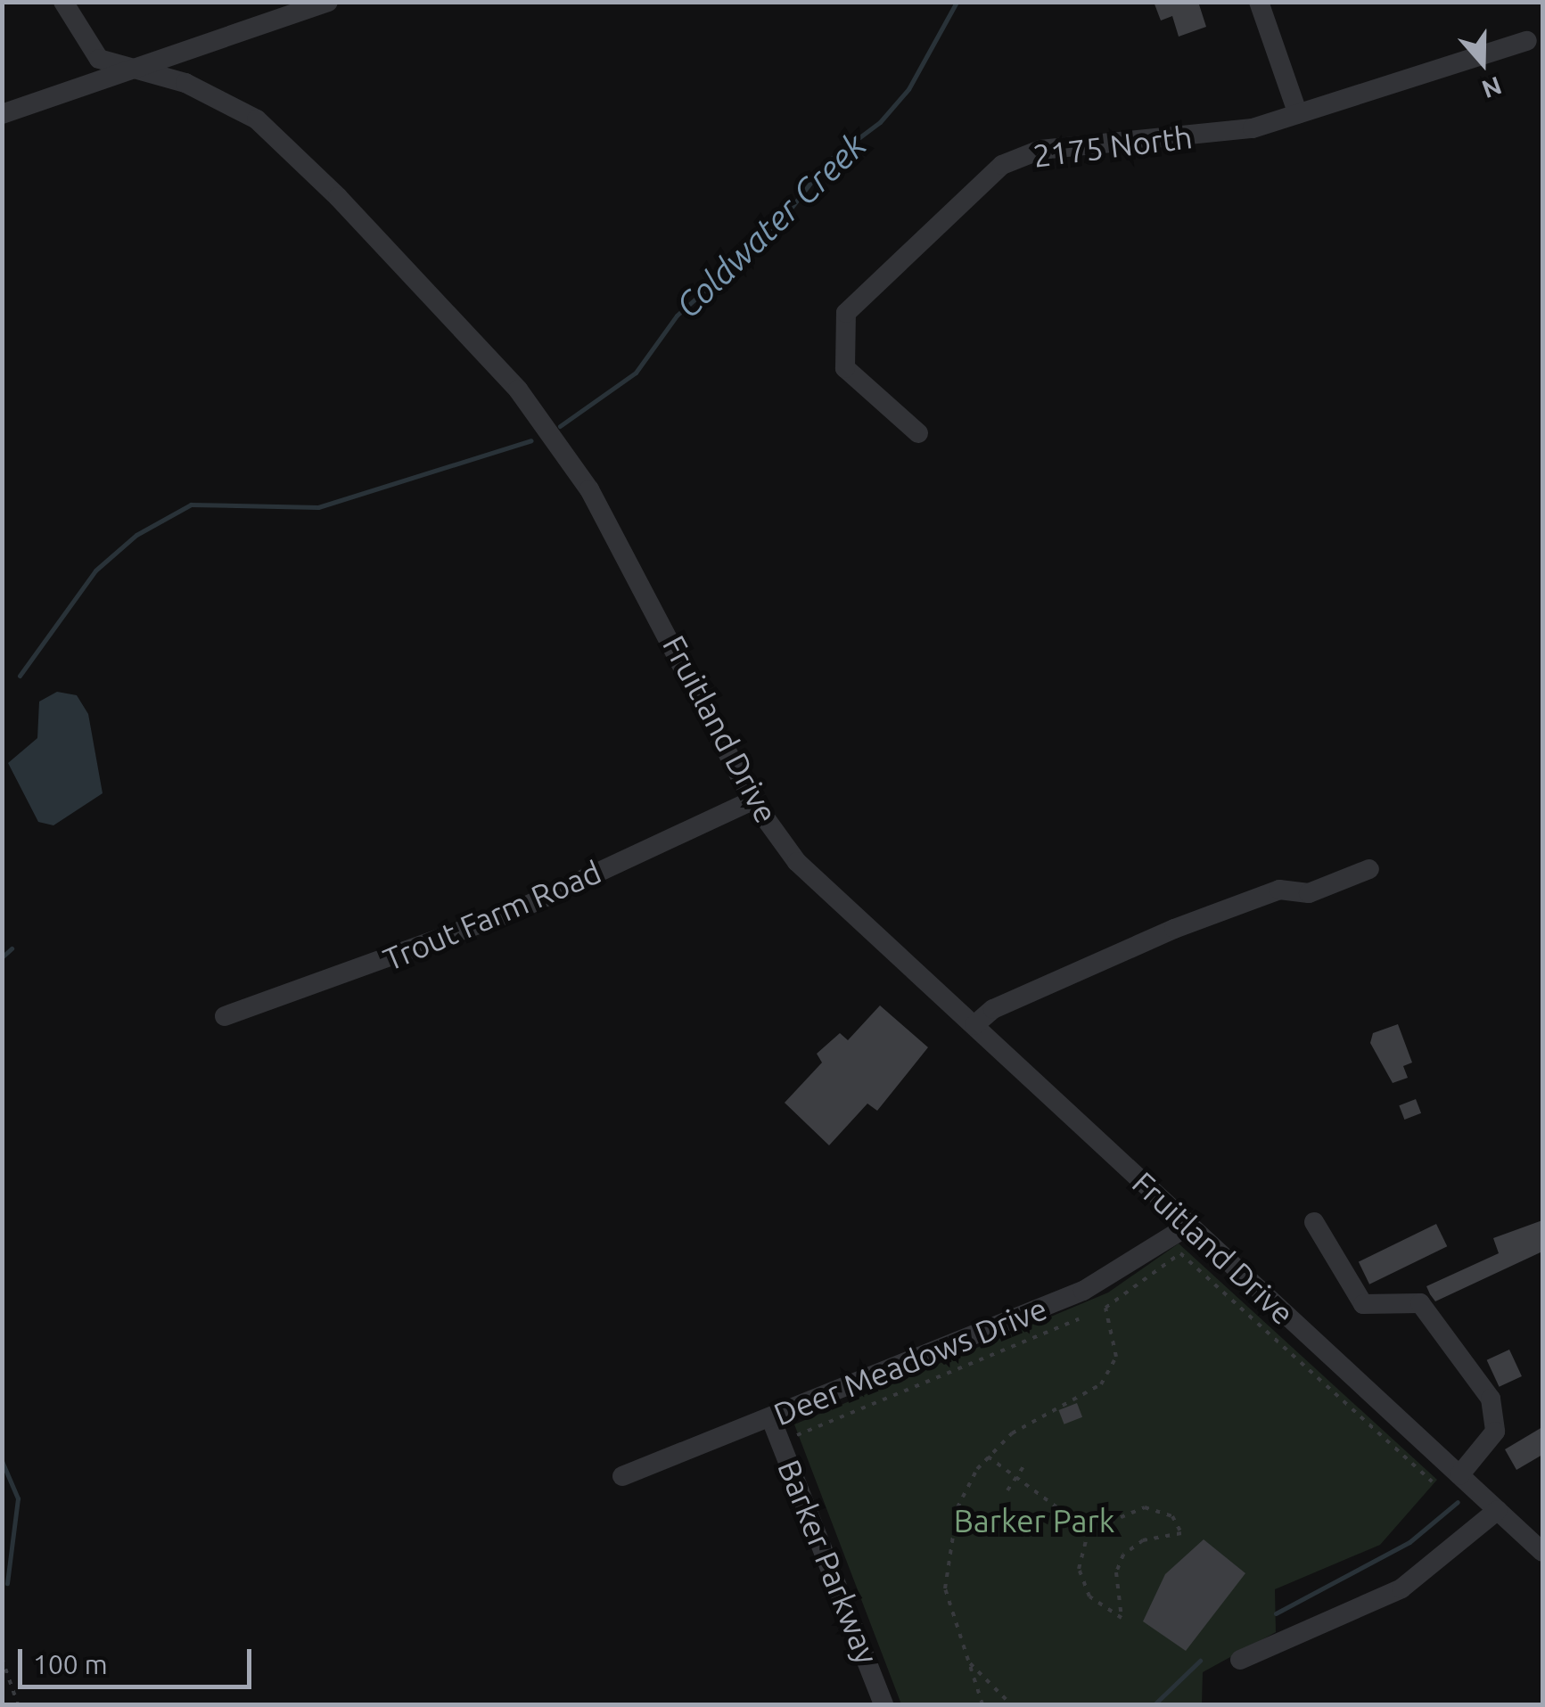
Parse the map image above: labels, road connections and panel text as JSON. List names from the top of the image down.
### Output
{
  "streets": {
    "street": [
      "2175 North",
      "Fruitland Drive",
      "Trout Farm Road",
      "Deer Meadows Drive",
      "Barker Parkway"
    ]
  },
  "crossings": [
    ["Fruitland Drive", "Trout Farm Road"],
    ["Fruitland Drive", "Deer Meadows Drive"],
    ["Deer Meadows Drive", "Barker Parkway"]
  ],
  "water": ["Coldwater Creek"],
  "parks": ["Barker Park"],
  "scale_bar": "100 m",
  "north": "bottom"
}
